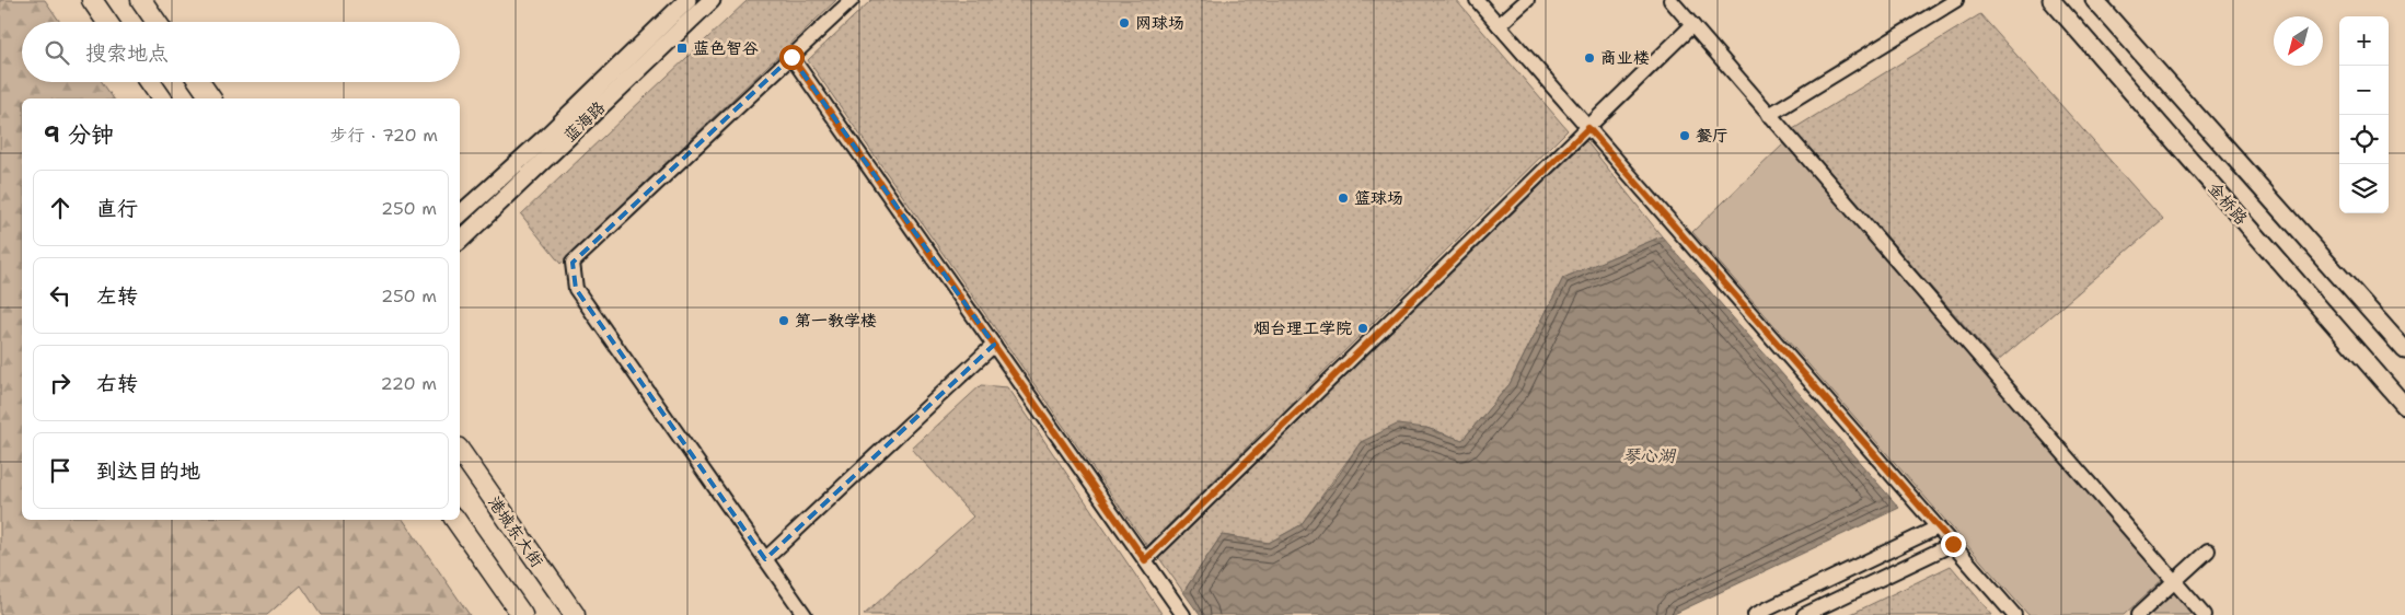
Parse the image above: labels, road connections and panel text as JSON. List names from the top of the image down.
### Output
{
  "streets": {
    "main road": ["港城东大街"],
    "street": ["蓝海路", "金桥路"]
  },
  "water": ["琴心湖"],
  "places": {
    "other": [
      "网球场",
      "商业楼",
      "餐厅",
      "篮球场",
      "第一教学楼",
      "烟台理工学院"
    ],
    "transit": ["蓝色智谷"]
  },
  "north": "bottom left",
  "page": {
    "map_buttons": ["+", "−"],
    "search": "搜索地点",
    "heading": ["9 分钟", "步行 · 720 m"],
    "list": [
      ["直行", "250 m"],
      ["左转", "250 m"],
      ["右转", "220 m"],
      "到达目的地"
    ]
  }
}
